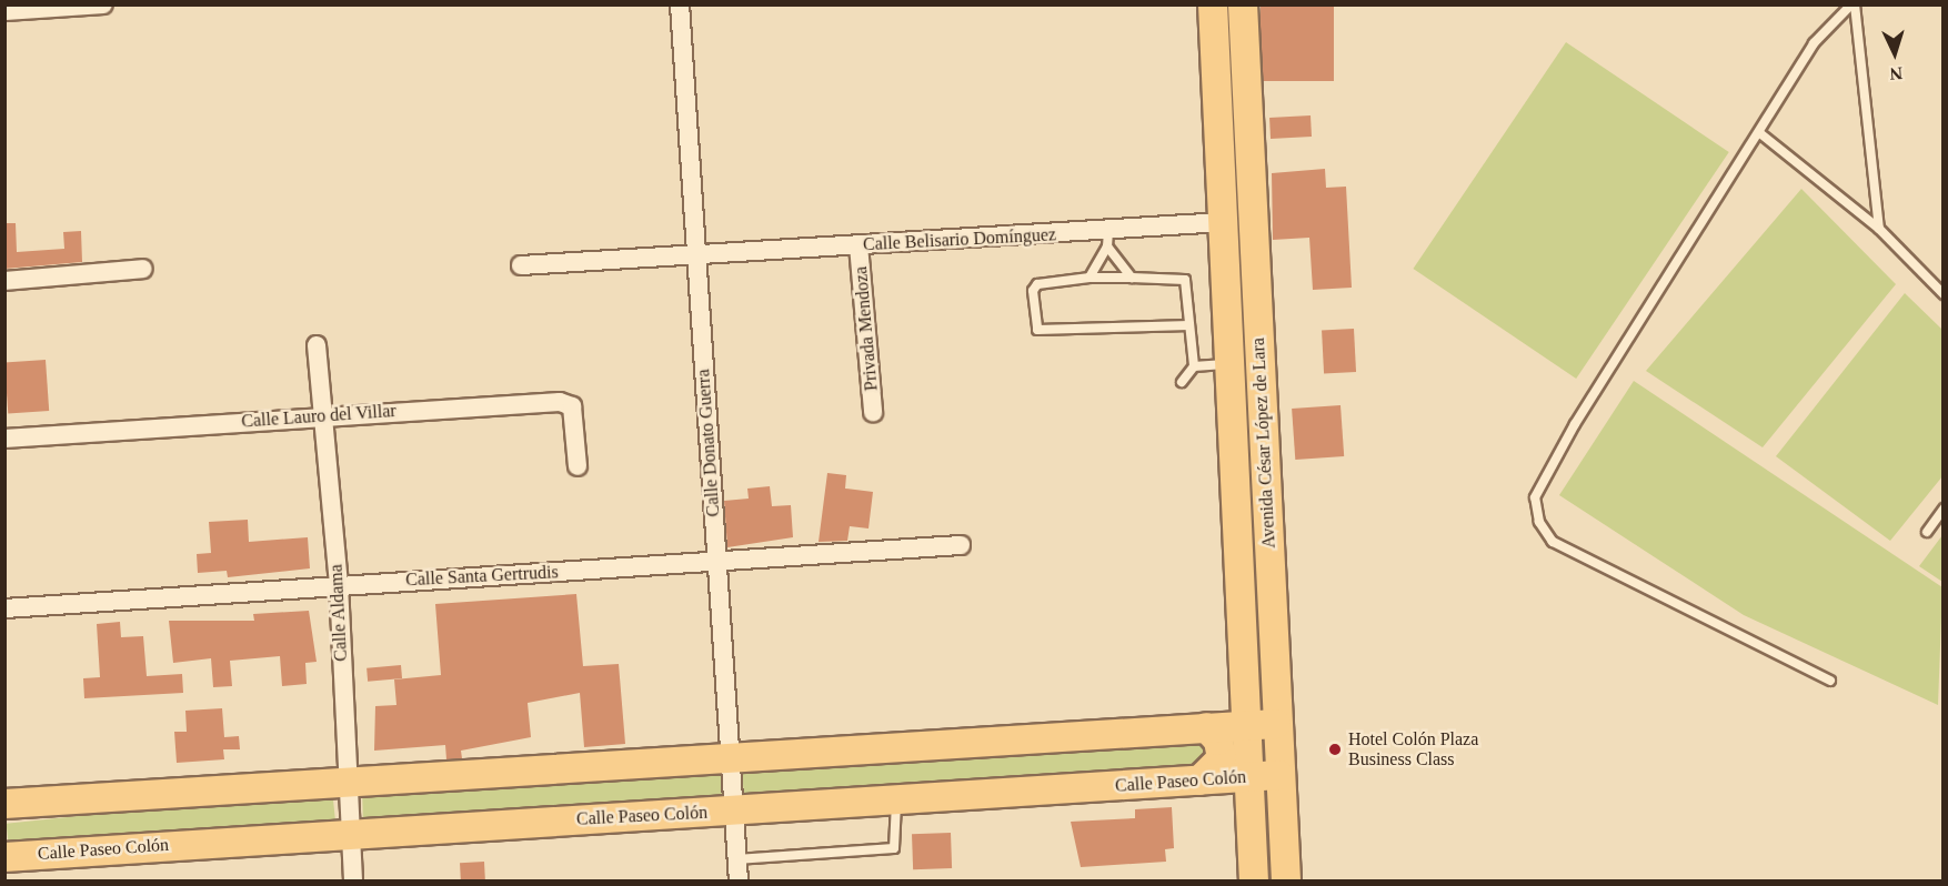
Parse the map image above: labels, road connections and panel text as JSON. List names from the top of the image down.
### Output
{
  "streets": {
    "main road": ["Avenida César López de Lara", "Calle Paseo Colón"],
    "street": [
      "Calle Belisario Domínguez",
      "Privada Mendoza",
      "Calle Lauro del Villar",
      "Calle Donato Guerra",
      "Calle Santa Gertrudis",
      "Calle Aldama"
    ]
  },
  "crossings": [
    ["Calle Belisario Domínguez", "Privada Mendoza"],
    ["Calle Belisario Domínguez", "Calle Donato Guerra"],
    ["Calle Belisario Domínguez", "Avenida César López de Lara"],
    ["Calle Lauro del Villar", "Calle Aldama"],
    ["Calle Donato Guerra", "Calle Santa Gertrudis"],
    ["Calle Donato Guerra", "Calle Paseo Colón"],
    ["Avenida César López de Lara", "Calle Paseo Colón"],
    ["Calle Santa Gertrudis", "Calle Aldama"],
    ["Calle Aldama", "Calle Paseo Colón"]
  ],
  "places": ["Hotel Colón Plaza Business Class"],
  "north": "bottom"
}
